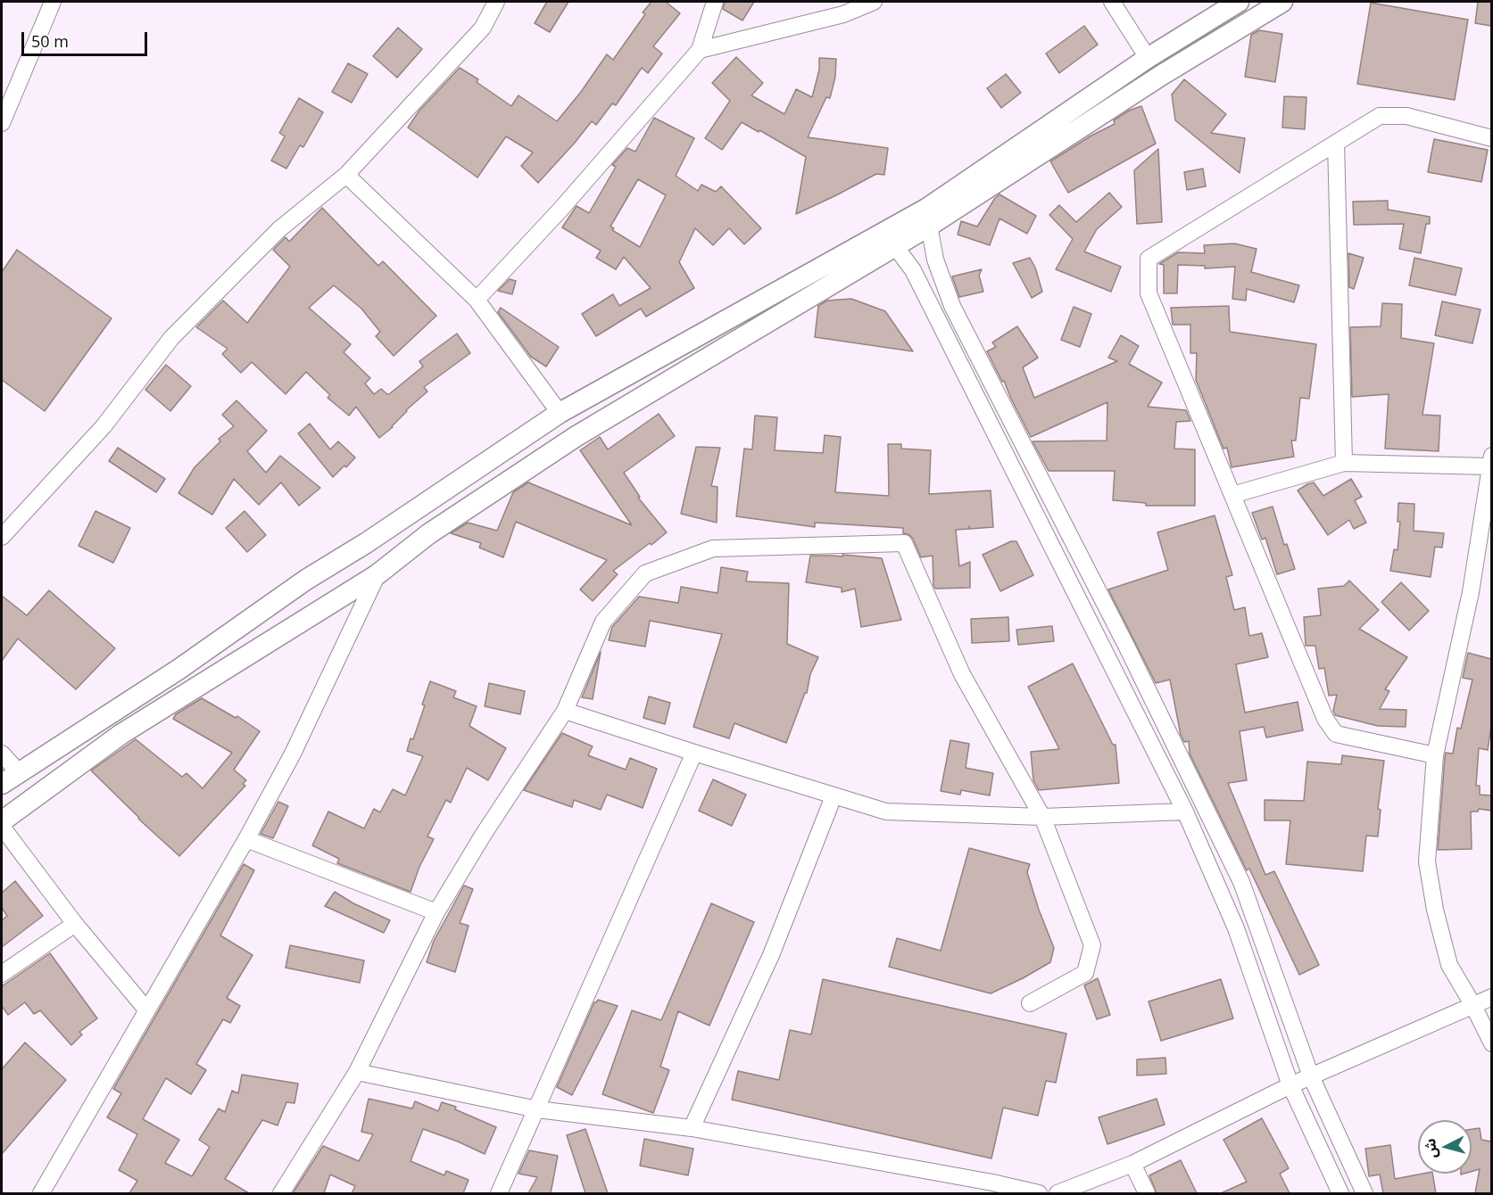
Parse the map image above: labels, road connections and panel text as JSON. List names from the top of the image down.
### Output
{
  "scale_bar": "50 m",
  "north": "left"
}
